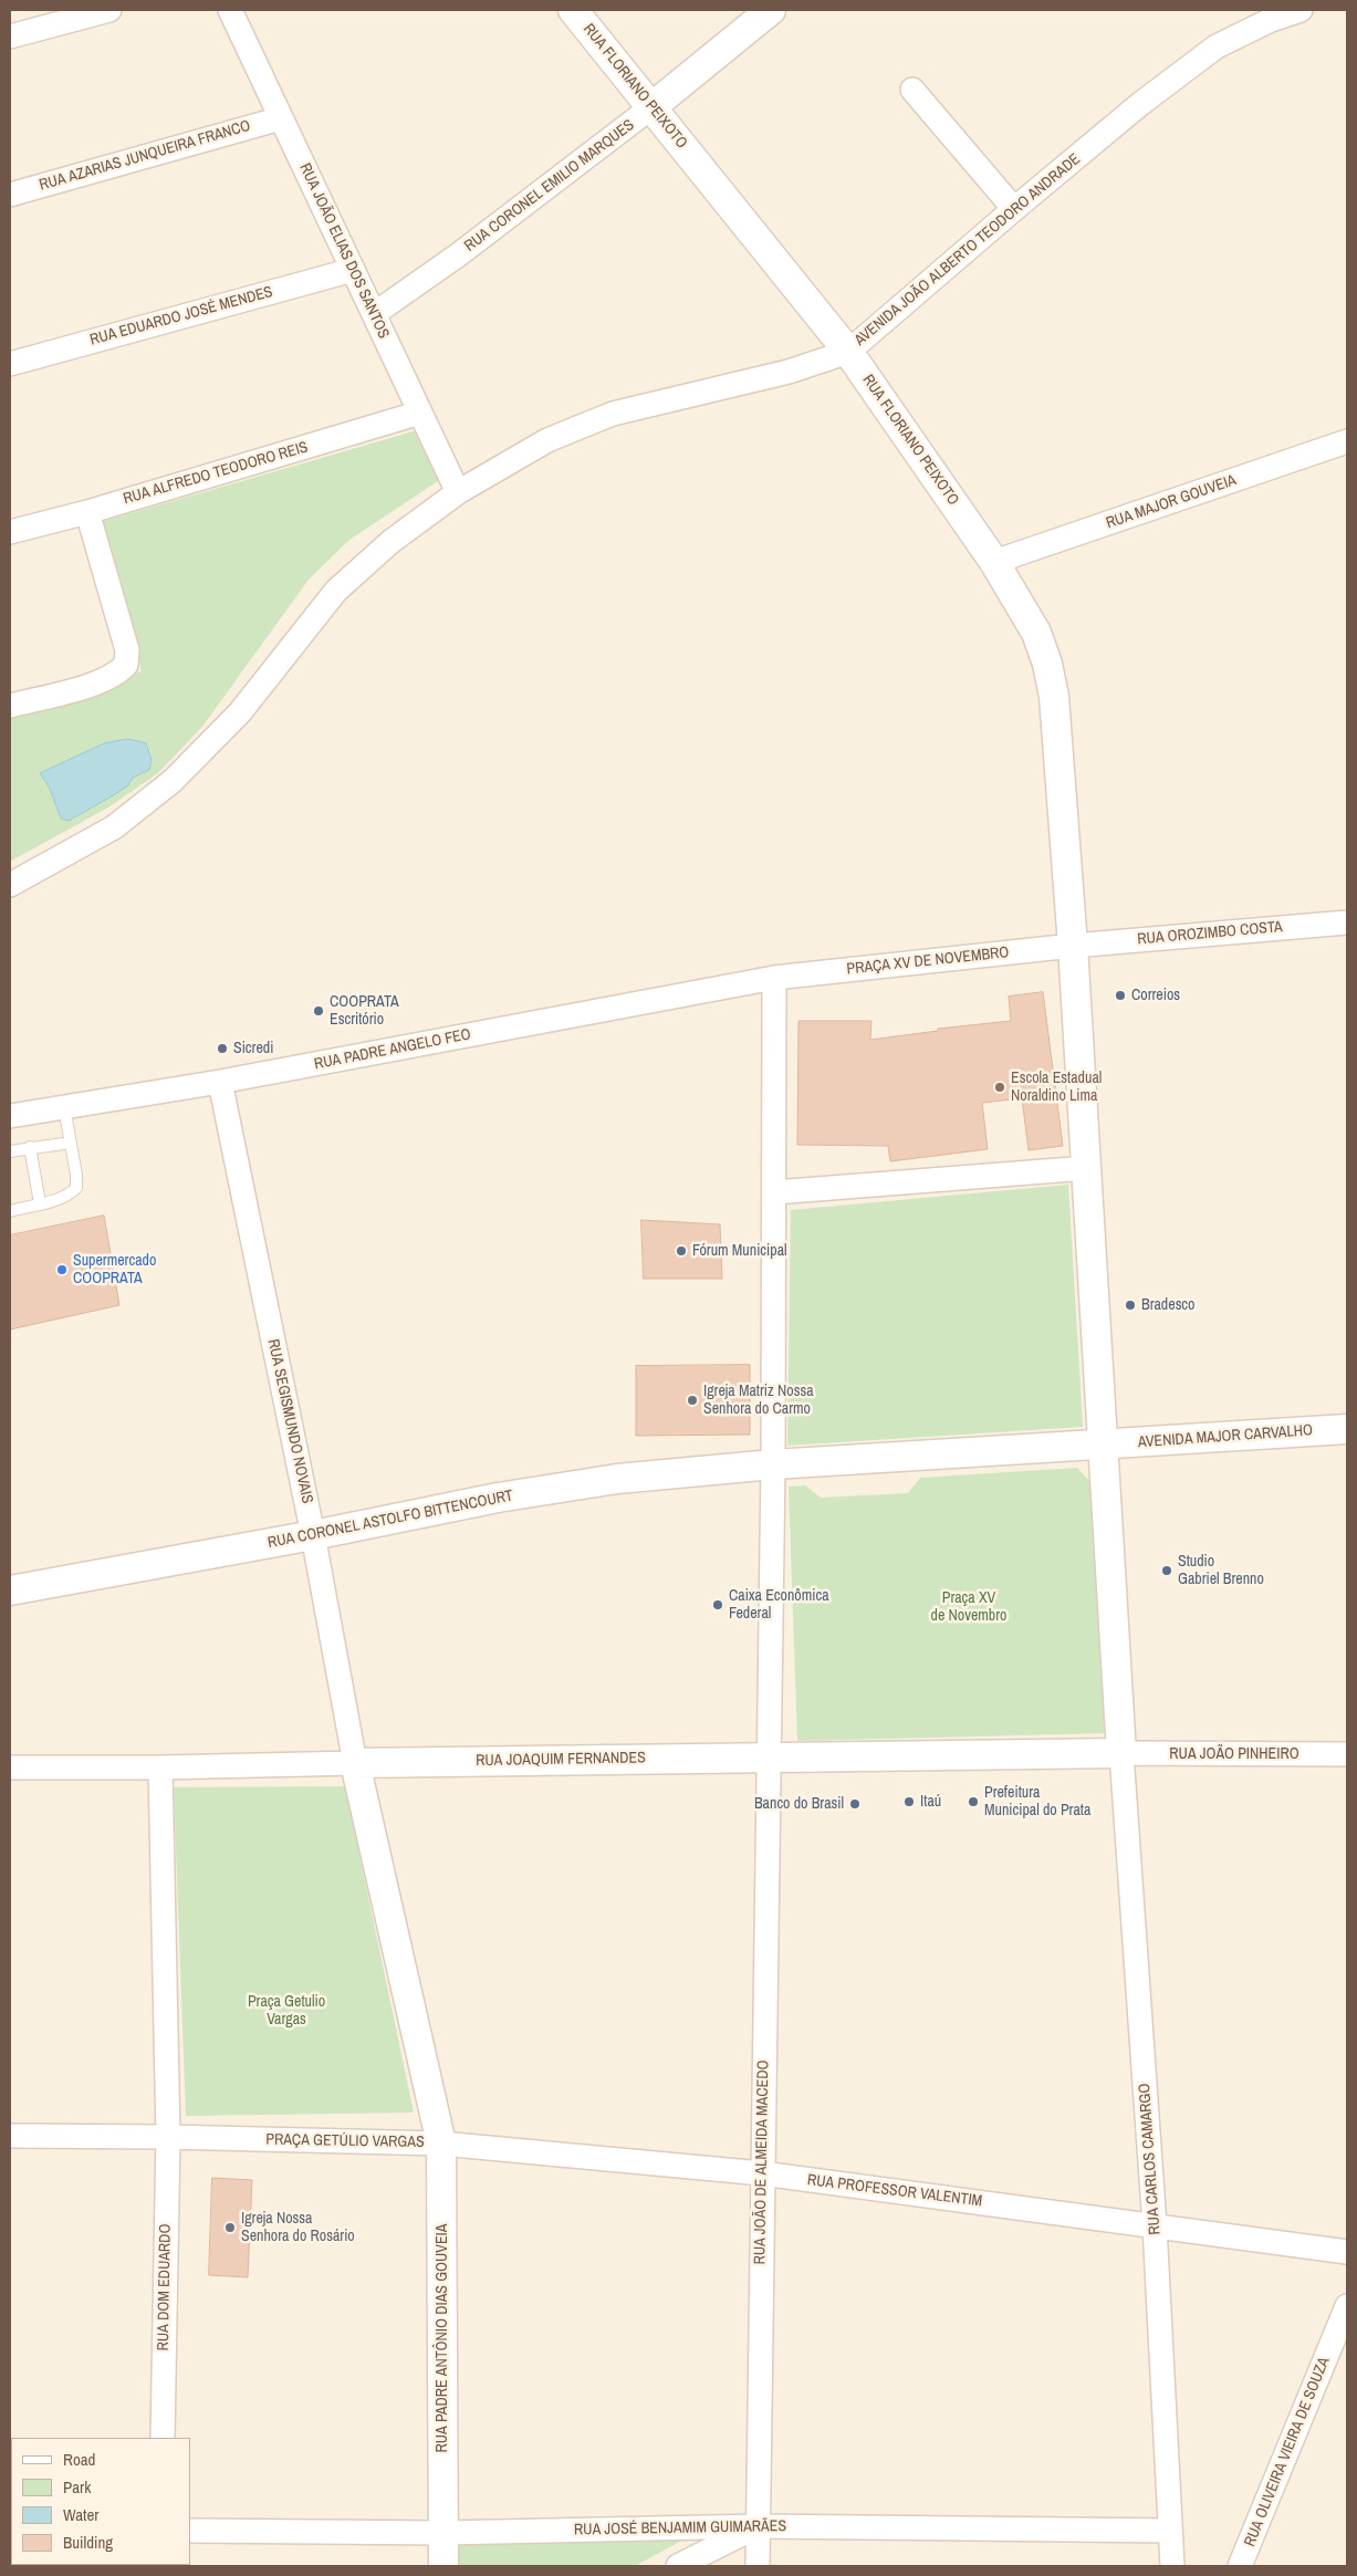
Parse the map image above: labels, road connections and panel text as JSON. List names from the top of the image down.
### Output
{
  "streets": {
    "street": [
      "RUA FLORIANO PEIXOTO",
      "RUA AZARIAS JUNQUEIRA FRANCO",
      "RUA CORONEL EMILIO MARQUES",
      "AVENIDA JOÃO ALBERTO TEODORO ANDRADE",
      "RUA JOÃO ELIAS DOS SANTOS",
      "RUA EDUARDO JOSÉ MENDES",
      "RUA ALFREDO TEODORO REIS",
      "RUA MAJOR GOUVEIA",
      "RUA OROZIMBO COSTA",
      "PRAÇA XV DE NOVEMBRO",
      "RUA PADRE ANGELO FEO",
      "RUA SEGISMUNDO NOVAIS",
      "AVENIDA MAJOR CARVALHO",
      "RUA CORONEL ASTOLFO BITTENCOURT",
      "RUA JOÃO PINHEIRO",
      "RUA JOAQUIM FERNANDES",
      "PRAÇA GETÚLIO VARGAS",
      "RUA CARLOS CAMARGO",
      "RUA JOÃO DE ALMEIDA MACEDO",
      "RUA PROFESSOR VALENTIM",
      "RUA DOM EDUARDO",
      "RUA PADRE ANTÔNIO DIAS GOUVEIA",
      "RUA OLIVEIRA VIEIRA DE SOUZA",
      "RUA JOSÉ BENJAMIM GUIMARÃES"
    ]
  },
  "crossings": [
    ["RUA FLORIANO PEIXOTO", "RUA CORONEL EMILIO MARQUES"],
    ["RUA FLORIANO PEIXOTO", "AVENIDA JOÃO ALBERTO TEODORO ANDRADE"],
    ["RUA FLORIANO PEIXOTO", "RUA MAJOR GOUVEIA"],
    ["RUA FLORIANO PEIXOTO", "RUA OROZIMBO COSTA"],
    ["RUA FLORIANO PEIXOTO", "PRAÇA XV DE NOVEMBRO"],
    ["RUA AZARIAS JUNQUEIRA FRANCO", "RUA JOÃO ELIAS DOS SANTOS"],
    ["RUA CORONEL EMILIO MARQUES", "RUA JOÃO ELIAS DOS SANTOS"],
    ["AVENIDA JOÃO ALBERTO TEODORO ANDRADE", "RUA JOÃO ELIAS DOS SANTOS"],
    ["RUA JOÃO ELIAS DOS SANTOS", "RUA EDUARDO JOSÉ MENDES"],
    ["RUA JOÃO ELIAS DOS SANTOS", "RUA ALFREDO TEODORO REIS"],
    ["RUA OROZIMBO COSTA", "PRAÇA XV DE NOVEMBRO"],
    ["PRAÇA XV DE NOVEMBRO", "RUA PADRE ANGELO FEO"],
    ["RUA PADRE ANGELO FEO", "RUA SEGISMUNDO NOVAIS"],
    ["RUA SEGISMUNDO NOVAIS", "RUA CORONEL ASTOLFO BITTENCOURT"],
    ["RUA SEGISMUNDO NOVAIS", "RUA JOAQUIM FERNANDES"],
    ["RUA SEGISMUNDO NOVAIS", "PRAÇA GETÚLIO VARGAS"],
    ["RUA JOÃO PINHEIRO", "RUA CARLOS CAMARGO"],
    ["RUA JOAQUIM FERNANDES", "PRAÇA GETÚLIO VARGAS"],
    ["RUA JOAQUIM FERNANDES", "RUA JOÃO DE ALMEIDA MACEDO"],
    ["PRAÇA GETÚLIO VARGAS", "RUA PROFESSOR VALENTIM"],
    ["PRAÇA GETÚLIO VARGAS", "RUA DOM EDUARDO"],
    ["PRAÇA GETÚLIO VARGAS", "RUA PADRE ANTÔNIO DIAS GOUVEIA"],
    ["RUA CARLOS CAMARGO", "RUA PROFESSOR VALENTIM"],
    ["RUA CARLOS CAMARGO", "RUA JOSÉ BENJAMIM GUIMARÃES"],
    ["RUA JOÃO DE ALMEIDA MACEDO", "RUA PROFESSOR VALENTIM"],
    ["RUA JOÃO DE ALMEIDA MACEDO", "RUA JOSÉ BENJAMIM GUIMARÃES"],
    ["RUA PROFESSOR VALENTIM", "RUA PADRE ANTÔNIO DIAS GOUVEIA"],
    ["RUA PADRE ANTÔNIO DIAS GOUVEIA", "RUA JOSÉ BENJAMIM GUIMARÃES"]
  ],
  "parks": ["Praça XV de Novembro", "Praça Getulio Vargas"],
  "places": [
    "Correios",
    "COOPRATA Escritório",
    "Sicredi",
    "Escola Estadual Noraldino Lima",
    "Fórum Municipal",
    "Supermercado COOPRATA",
    "Bradesco",
    "Igreja Matriz Nossa Senhora do Carmo",
    "Studio Gabriel Brenno",
    "Caixa Econômica Federal",
    "Itaú",
    "Prefeitura Municipal do Prata",
    "Banco do Brasil",
    "Igreja Nossa Senhora do Rosário"
  ],
  "legend": [
    "Road",
    "Park",
    "Water",
    "Building"
  ]
}
